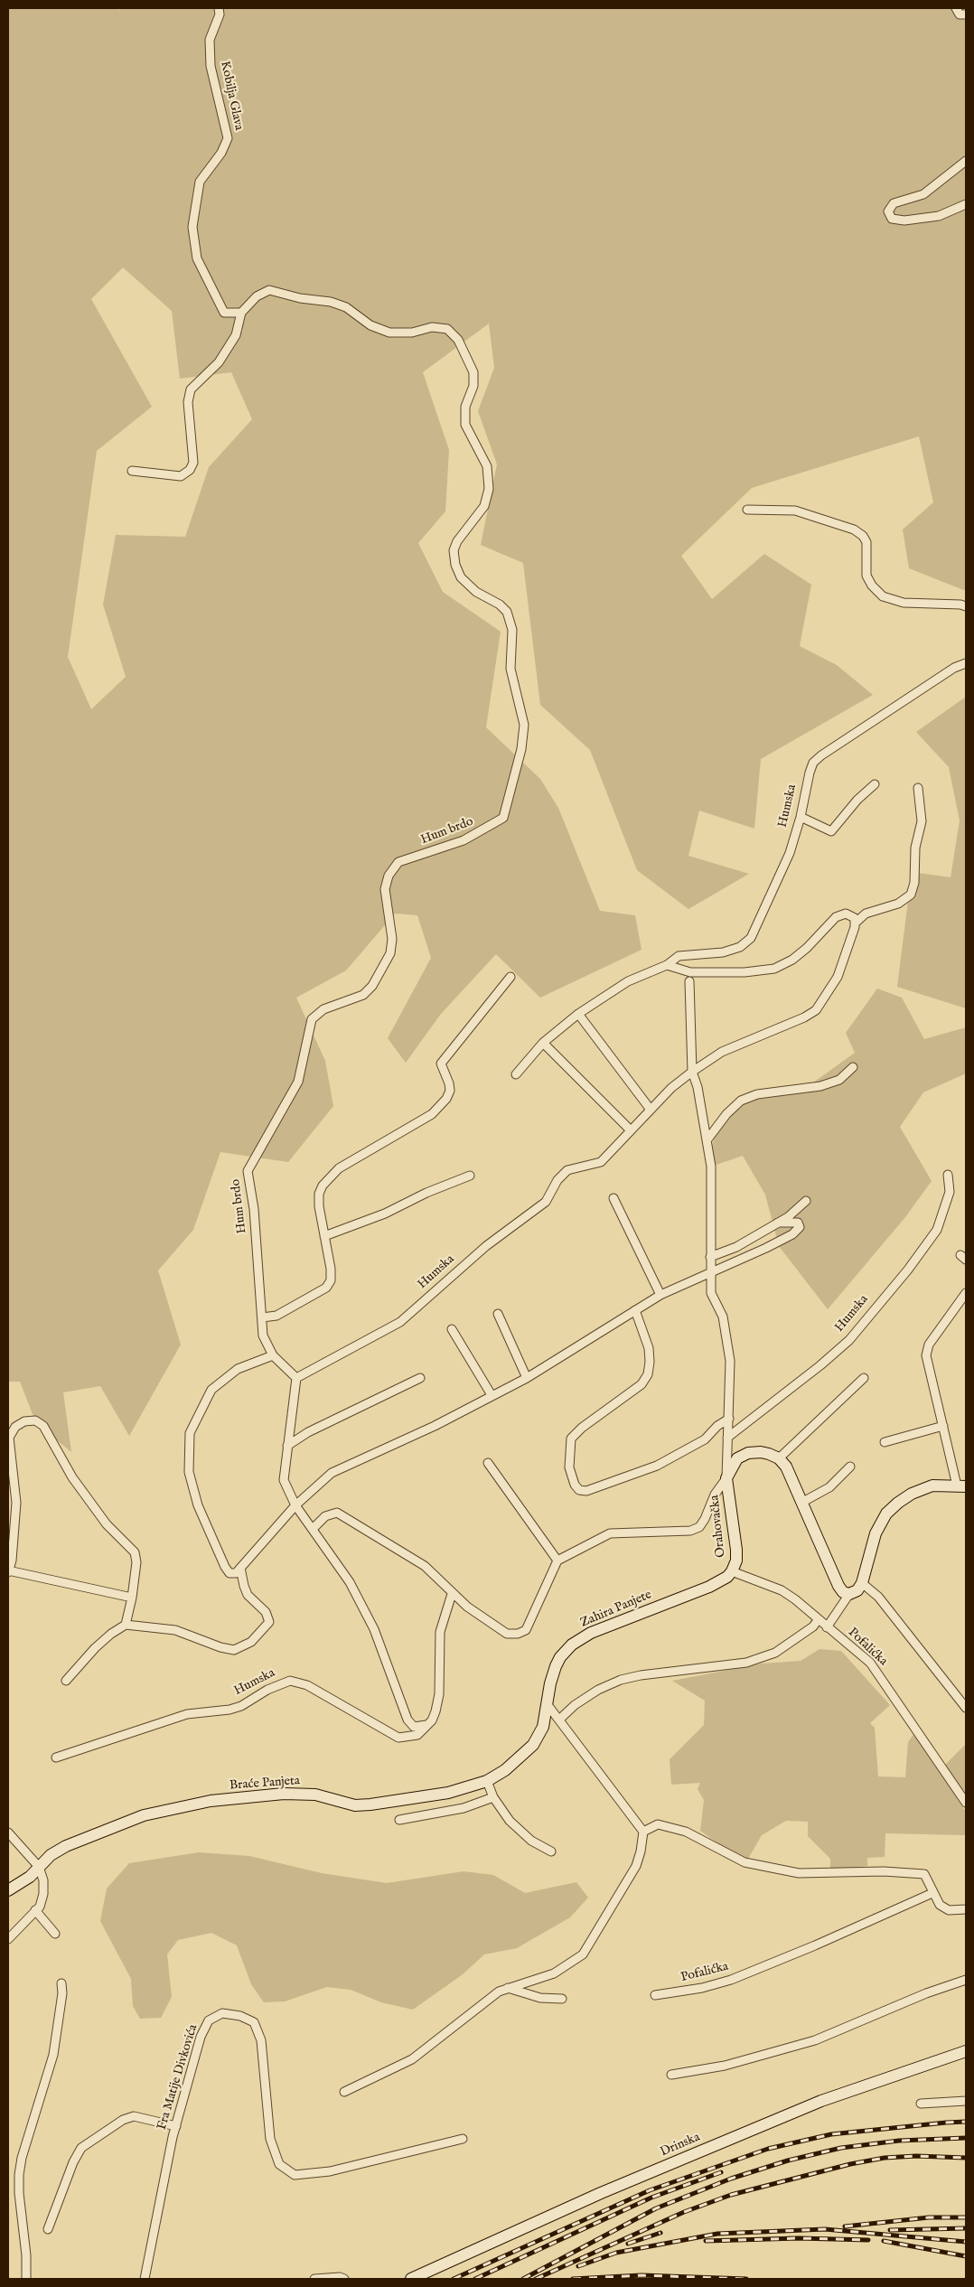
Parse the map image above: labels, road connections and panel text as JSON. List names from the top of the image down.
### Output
{
  "streets": {
    "street": [
      "Kobilja Glava",
      "Humska",
      "Hum brdo",
      "Orahovačka",
      "Zahira Panjete",
      "Pofalićka",
      "Braće Panjeta",
      "Fra Matije Divkovića",
      "Drinska"
    ]
  },
  "crossings": [
    ["Kobilja Glava", "Hum brdo"],
    ["Humska", "Hum brdo"],
    ["Orahovačka", "Zahira Panjete"],
    ["Orahovačka", "Pofalićka"],
    ["Zahira Panjete", "Pofalićka"],
    ["Zahira Panjete", "Braće Panjeta"]
  ]
}
